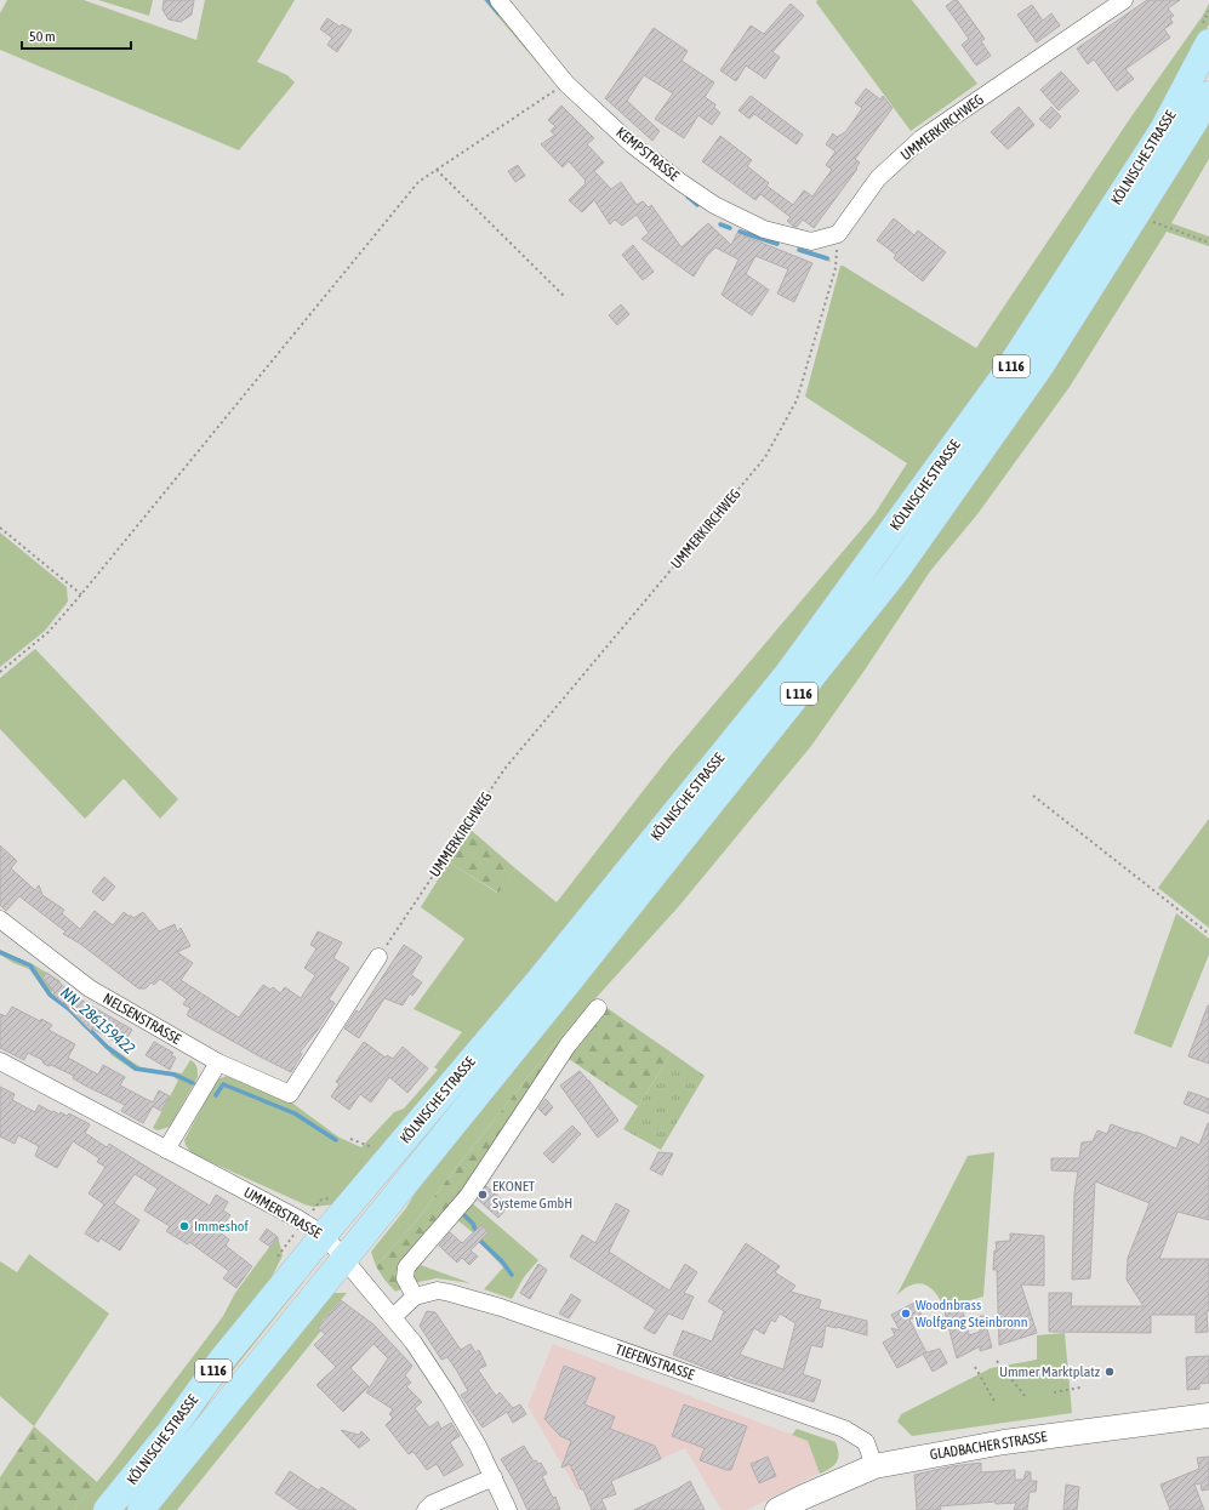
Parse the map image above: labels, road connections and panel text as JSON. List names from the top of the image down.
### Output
{
  "streets": {
    "main road": ["KÖLNISCHE STRASSE", "L 116", "GLADBACHER STRASSE"],
    "street": [
      "UMMERKIRCHWEG",
      "KEMPSTRASSE",
      "NELSENSTRASSE",
      "UMMERSTRASSE",
      "TIEFENSTRASSE"
    ]
  },
  "crossings": [
    ["UMMERKIRCHWEG", "KEMPSTRASSE"],
    ["UMMERKIRCHWEG", "NELSENSTRASSE"],
    ["KÖLNISCHE STRASSE", "UMMERSTRASSE"],
    ["UMMERSTRASSE", "TIEFENSTRASSE"],
    ["TIEFENSTRASSE", "GLADBACHER STRASSE"]
  ],
  "water": ["NN_286159422"],
  "places": [
    "EKONET Systeme GmbH",
    "Immeshof",
    "Woodnbrass Wolfgang Steinbronn",
    "Ummer Marktplatz"
  ],
  "scale_bar": "50 m"
}
